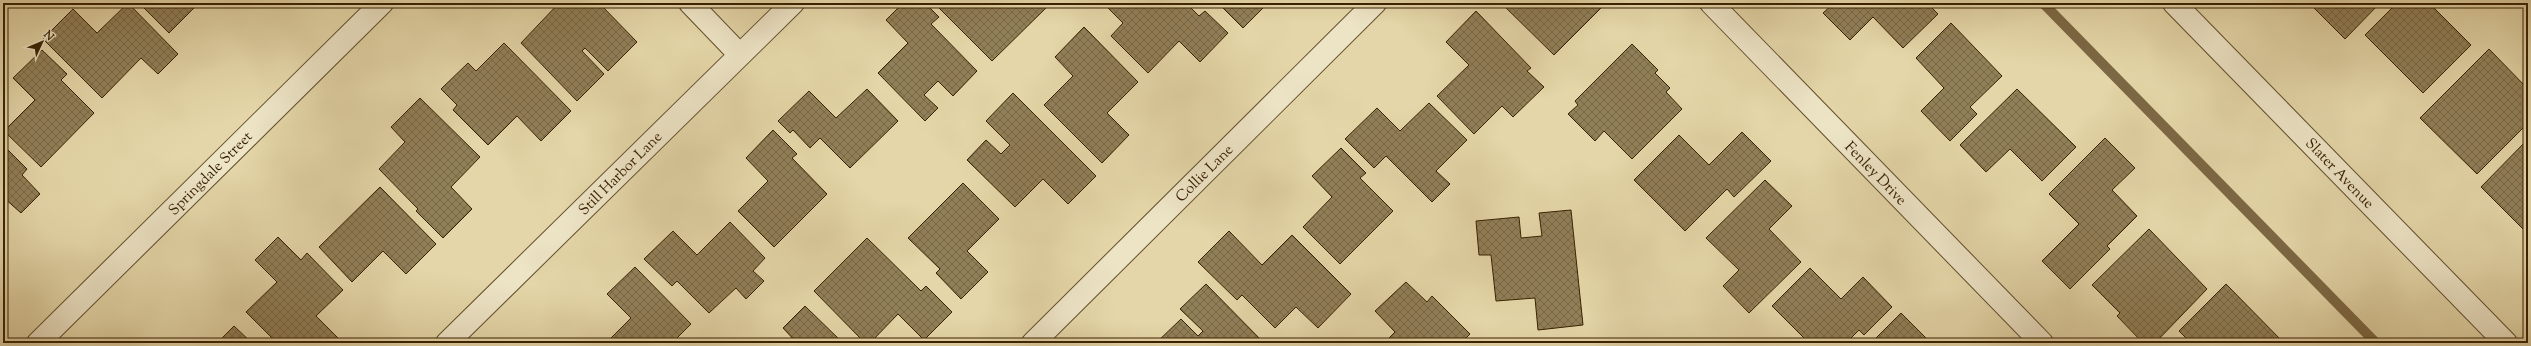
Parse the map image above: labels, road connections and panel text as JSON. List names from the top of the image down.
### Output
{
  "streets": {
    "street": [
      "Springdale Street",
      "Still Harbor Lane",
      "Collie Lane",
      "Fenley Drive",
      "Slater Avenue"
    ]
  },
  "north": "top right"
}
